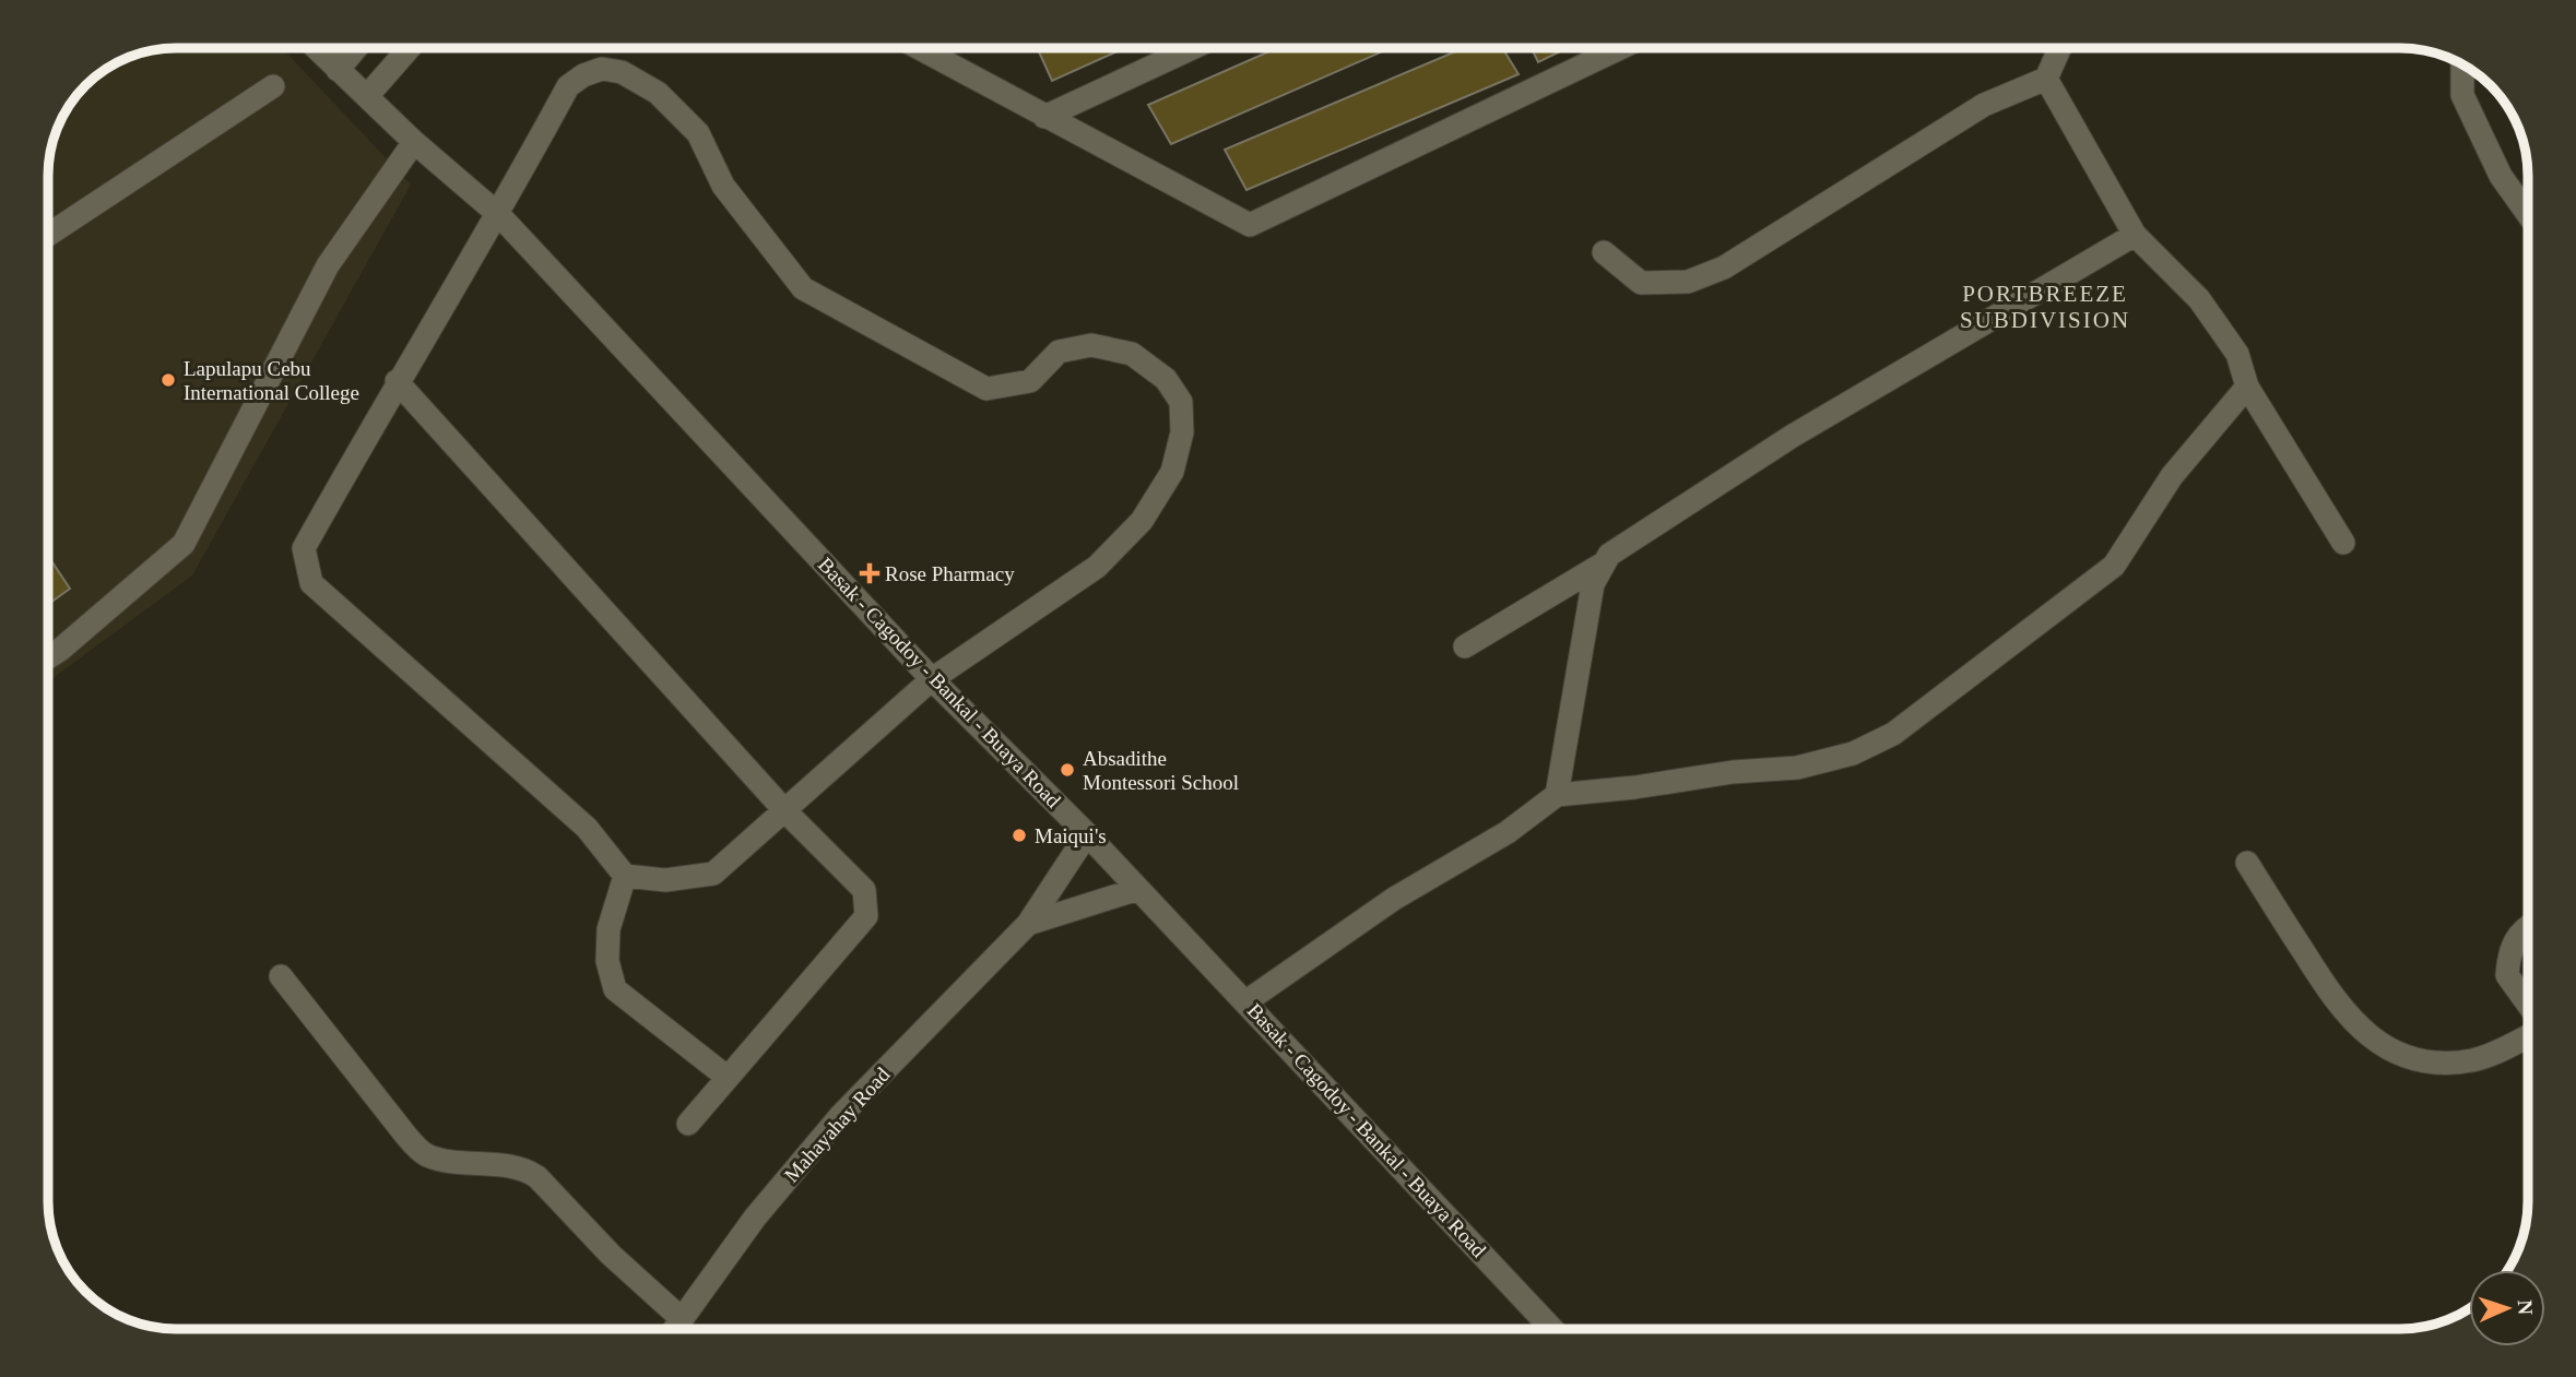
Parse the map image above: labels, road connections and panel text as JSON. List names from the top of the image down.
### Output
{
  "streets": {
    "street": ["Basak - Cagodoy - Bankal - Buaya Road", "Mahayahay Road"]
  },
  "crossings": [
    ["Basak - Cagodoy - Bankal - Buaya Road", "Mahayahay Road"]
  ],
  "districts": ["PORTBREEZE SUBDIVISION"],
  "places": {
    "other": ["Lapulapu Cebu International College", "Absadithe Montessori School", "Maiqui's"],
    "health": ["Rose Pharmacy"]
  },
  "north": "right"
}
